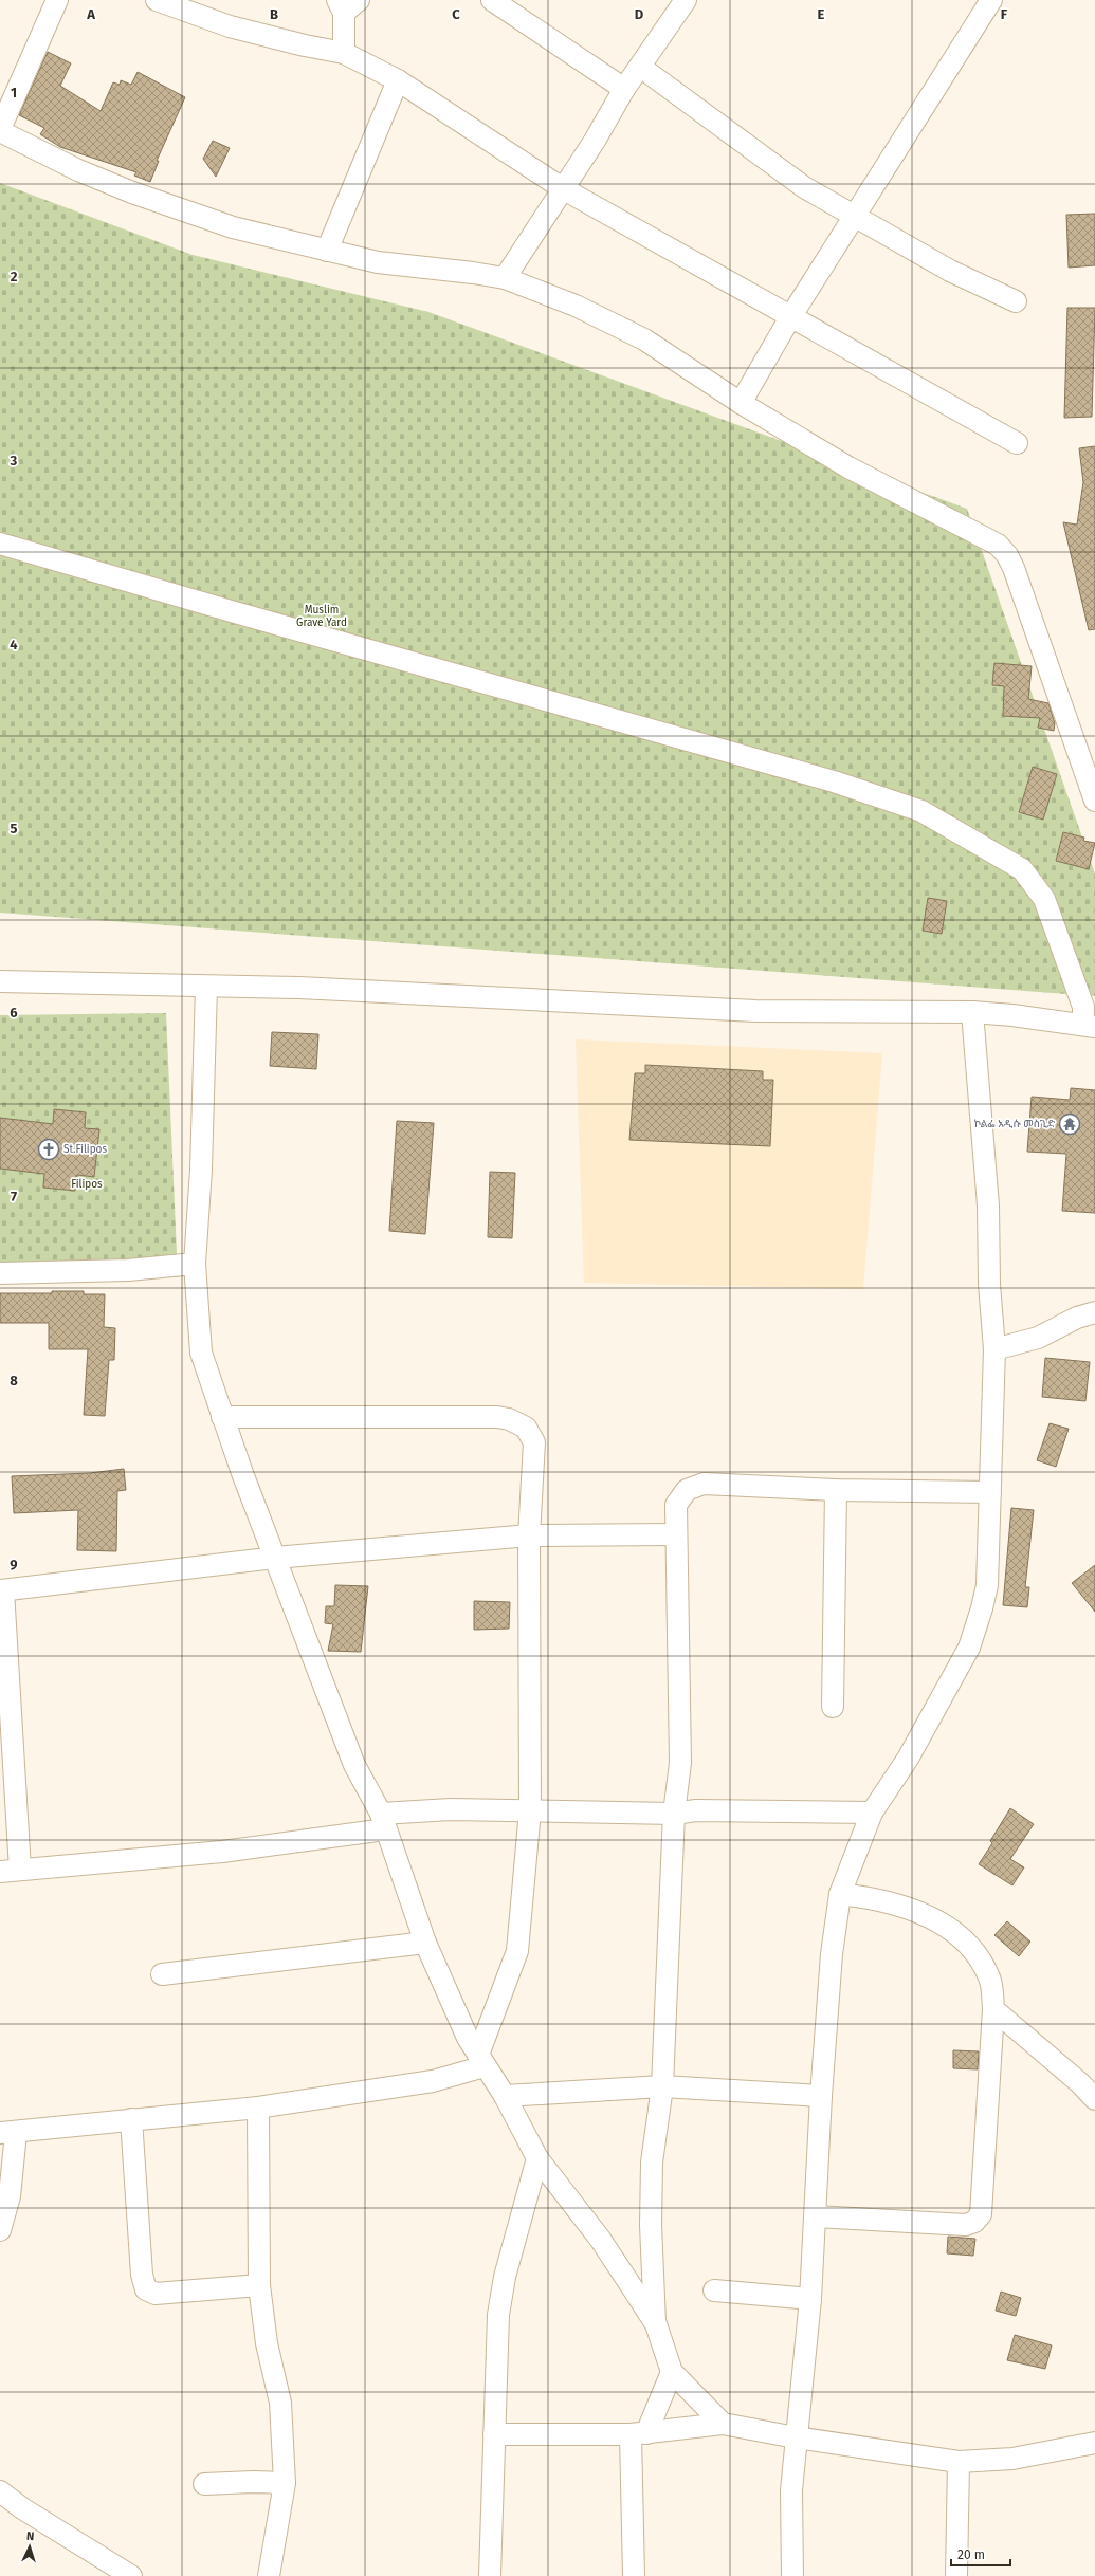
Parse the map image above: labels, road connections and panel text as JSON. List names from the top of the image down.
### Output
{
  "parks": ["Muslim Grave Yard", "Filipos"],
  "places": {
    "temple": ["ኮልፌ አዲሱ መስጊድ"],
    "church": ["St.Filipos"]
  },
  "scale_bar": "20 m",
  "north": "top",
  "grid": {
    "columns": [
      "A",
      "B",
      "C",
      "D",
      "E",
      "F"
    ],
    "rows": [
      "1",
      "2",
      "3",
      "4",
      "5",
      "6",
      "7",
      "8",
      "9"
    ]
  }
}
